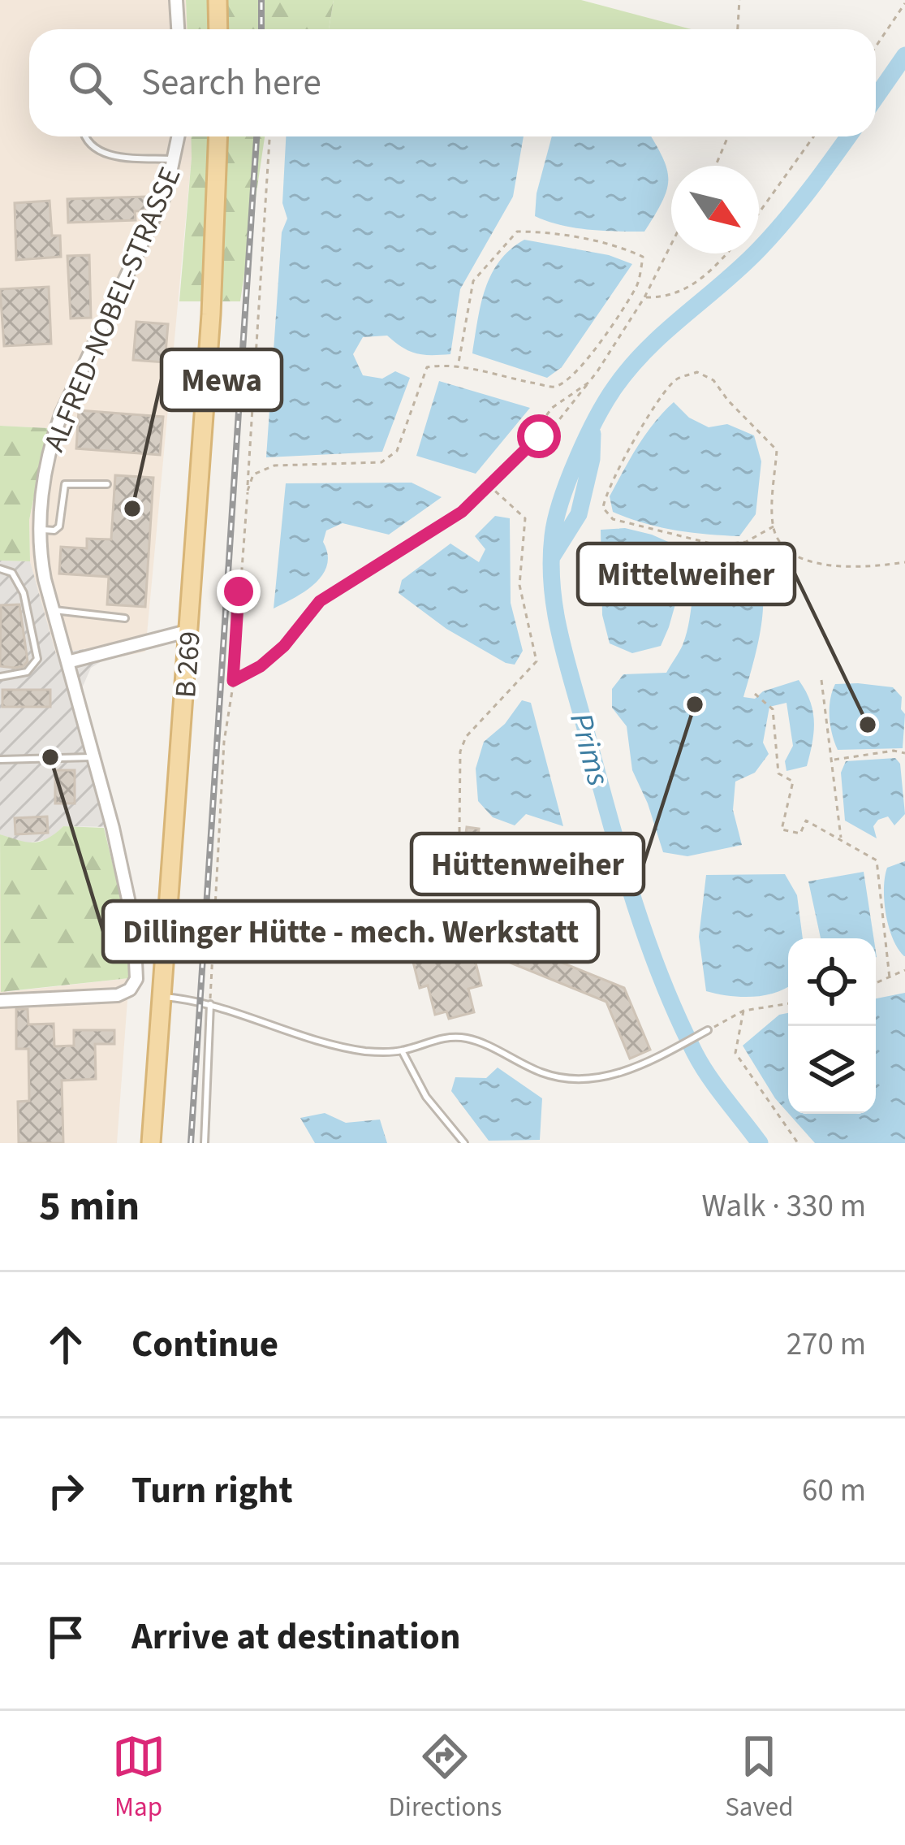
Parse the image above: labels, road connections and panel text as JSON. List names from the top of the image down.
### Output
{
  "streets": {
    "main road": ["B 269"],
    "street": ["ALFRED-NOBEL-STRASSE"]
  },
  "water": ["Prims"],
  "places": [
    "Mewa",
    "Hüttenweiher",
    "Mittelweiher",
    "Dillinger Hütte - mech. Werkstatt"
  ],
  "north": "bottom right",
  "page": {
    "search": "Search here",
    "heading": ["5 min", "Walk · 330 m"],
    "list": [
      ["Continue", "270 m"],
      ["Turn right", "60 m"],
      "Arrive at destination"
    ],
    "nav": ["Map", "Directions", "Saved"]
  }
}
